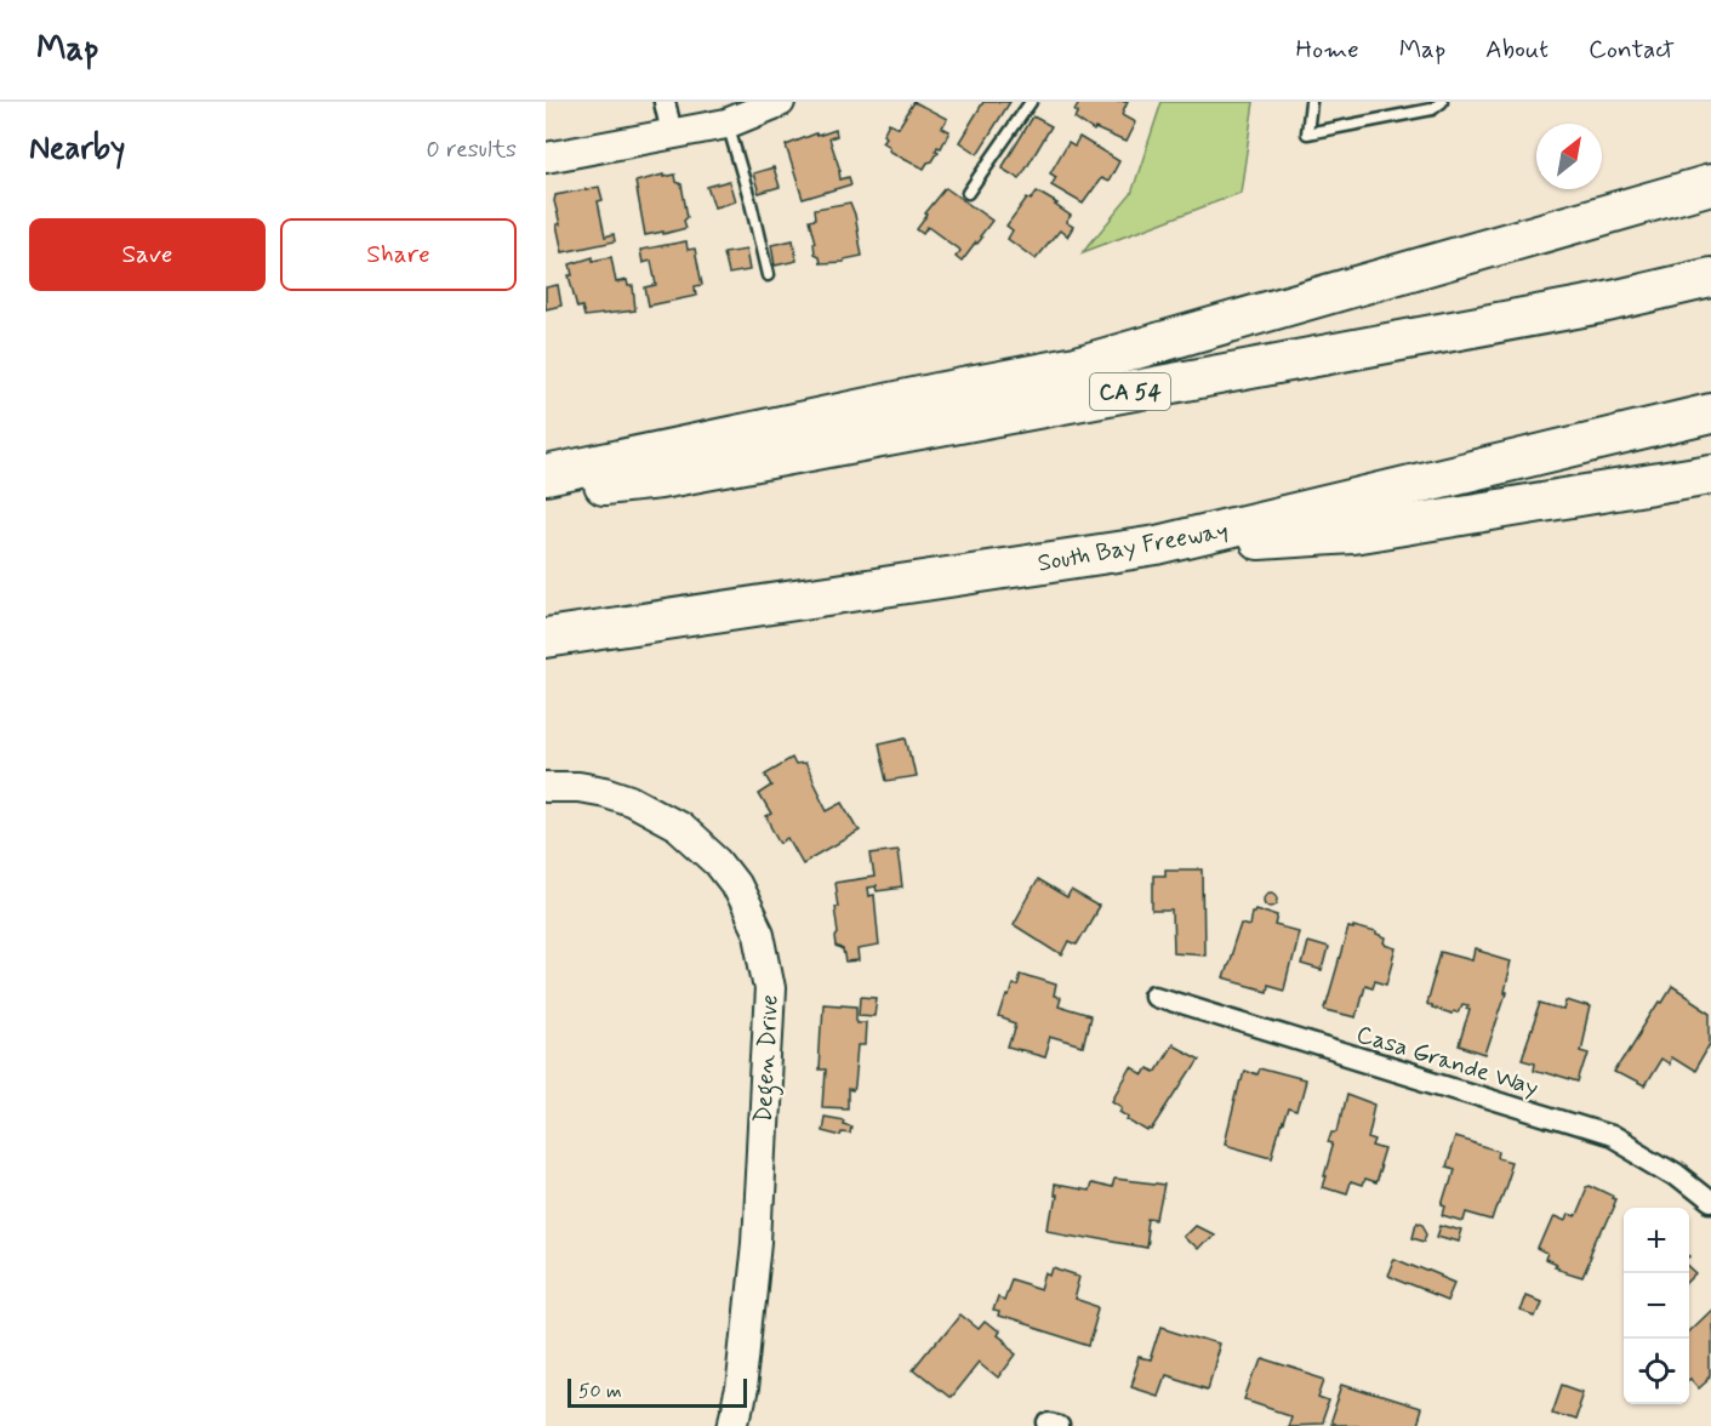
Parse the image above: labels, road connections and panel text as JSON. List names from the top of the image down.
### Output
{
  "streets": {
    "highway": ["CA 54", "South Bay Freeway"],
    "street": ["Degen Drive", "Casa Grande Way"]
  },
  "scale_bar": "50 m",
  "north": "top right",
  "page": {
    "header": "Map",
    "nav": [
      "Home",
      "Map",
      "About",
      "Contact"
    ],
    "heading": ["Nearby", "0 results"],
    "buttons": ["Save", "Share"],
    "map_buttons": ["+", "−"],
    "scale": "50 m"
  }
}
